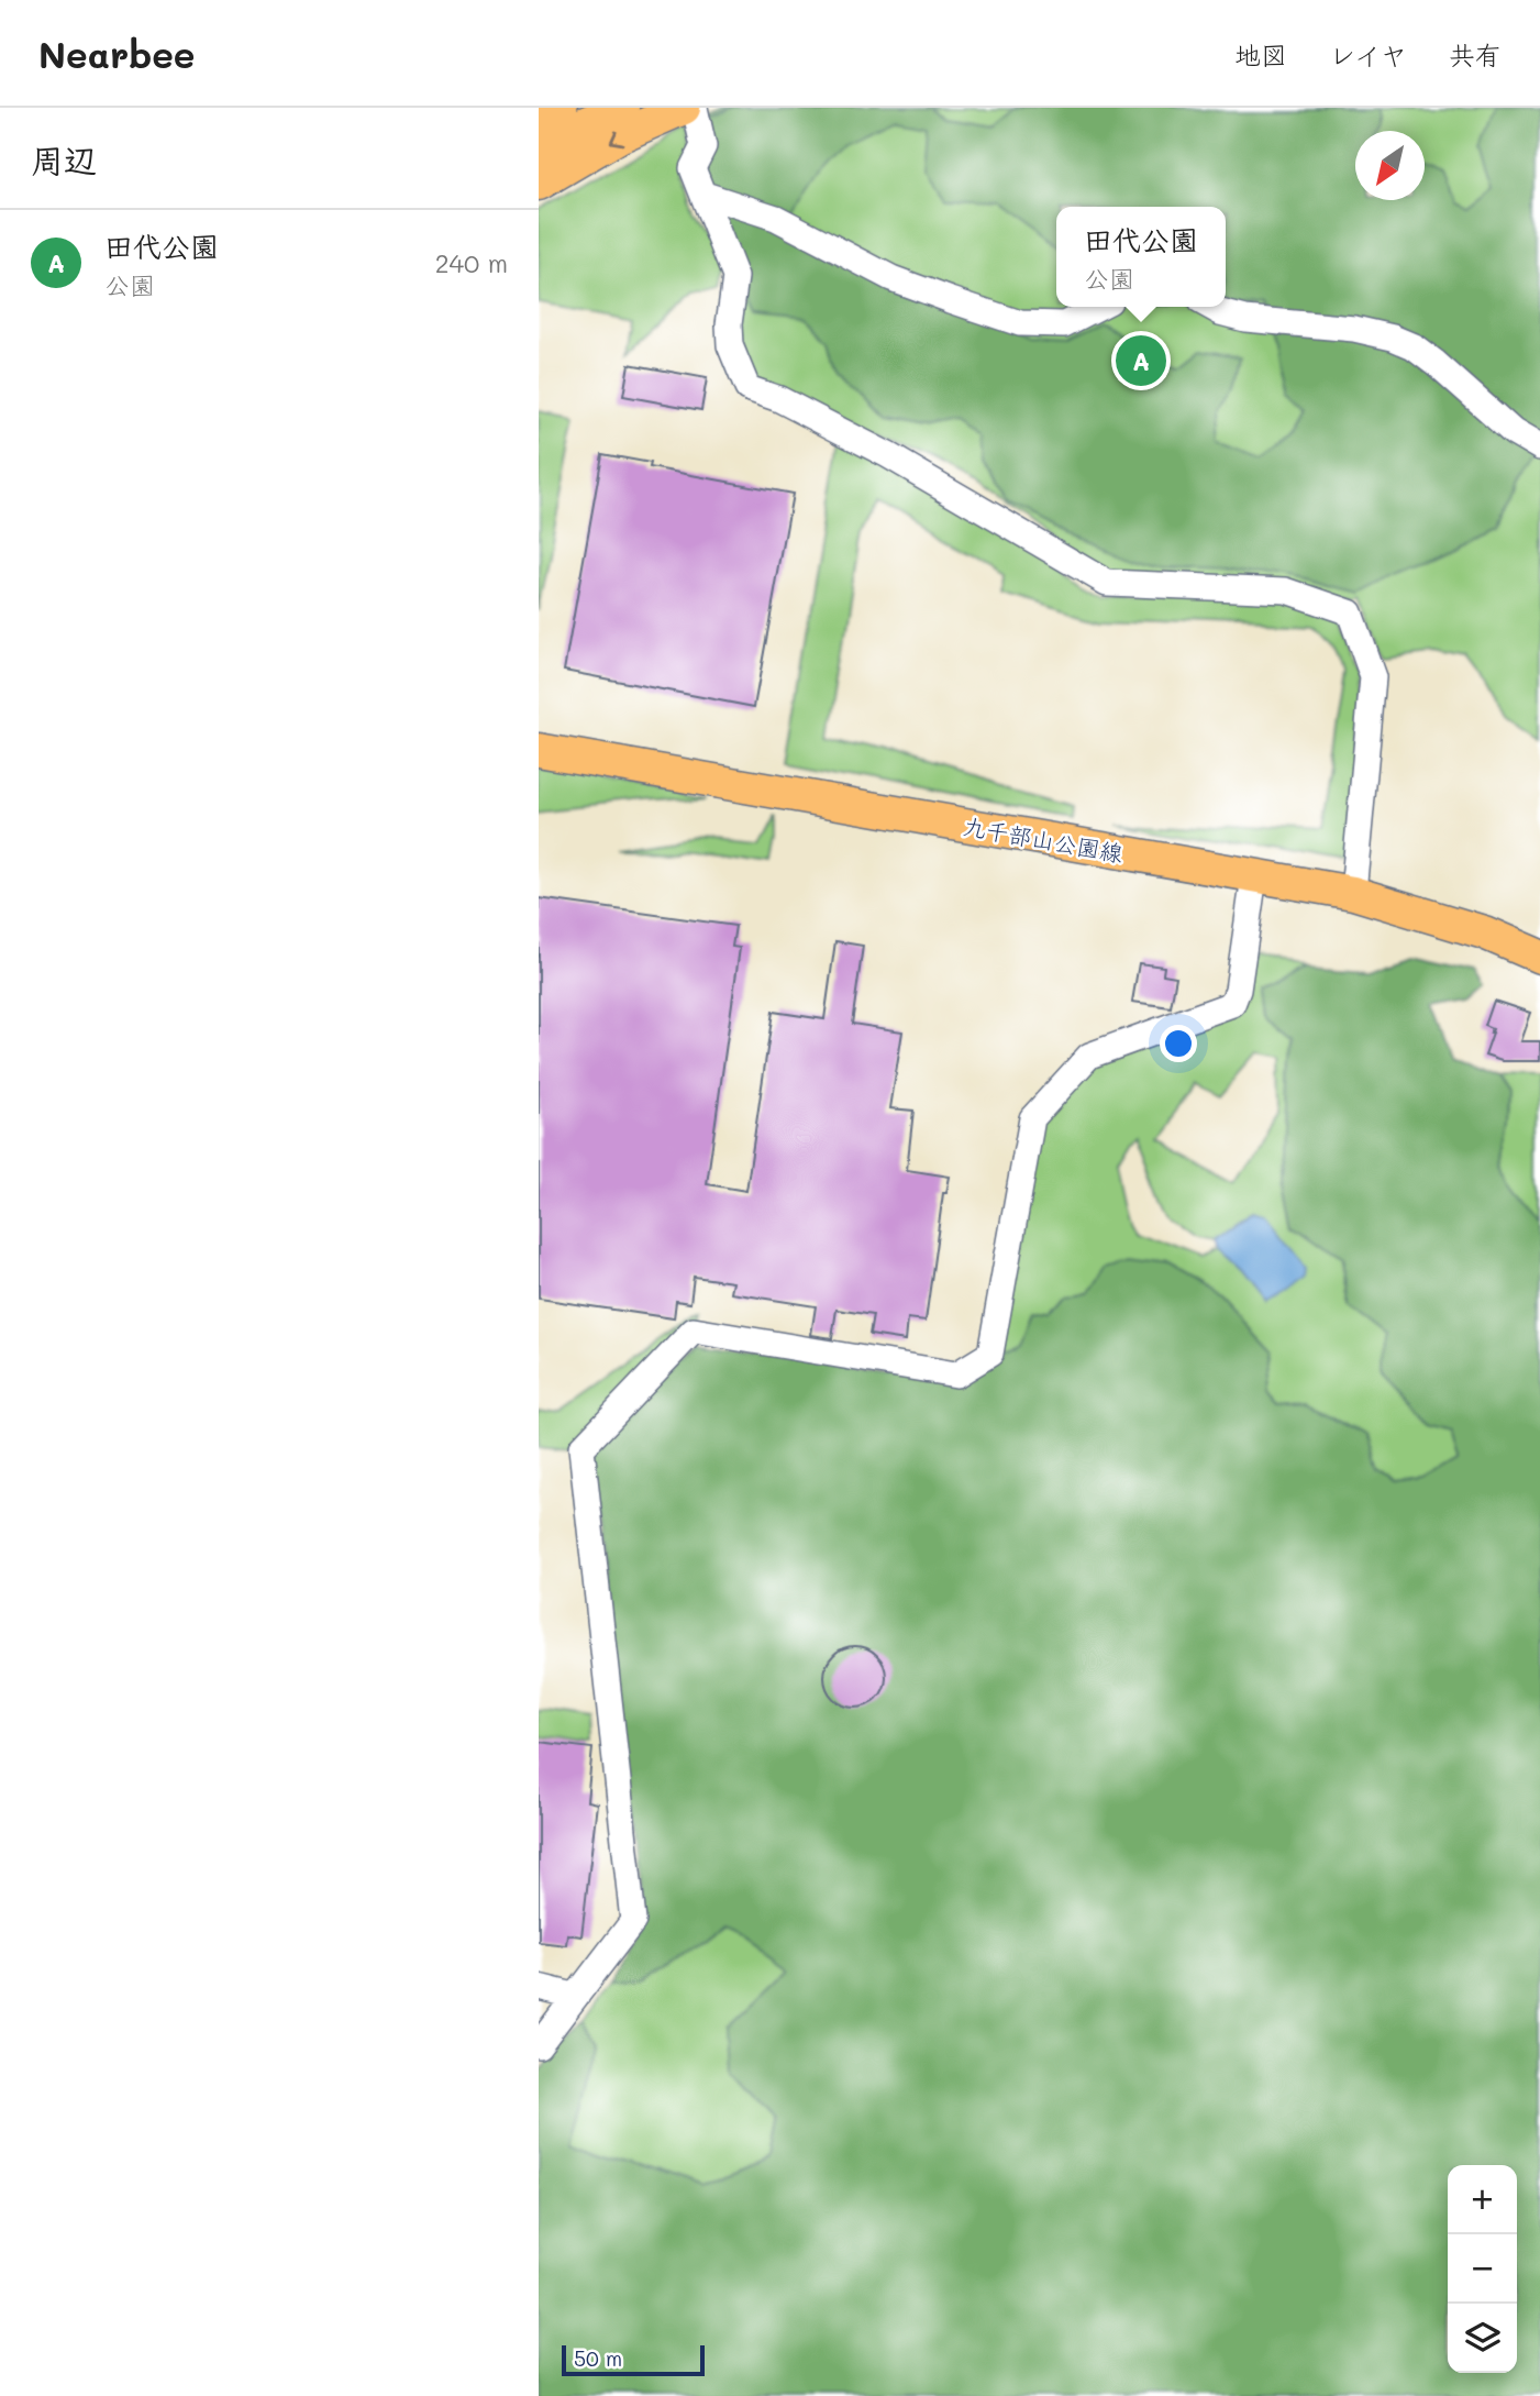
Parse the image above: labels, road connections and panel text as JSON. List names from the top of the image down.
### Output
{
  "streets": {
    "main road": ["九千部山公園線"]
  },
  "scale_bar": "50 m",
  "north": "bottom left",
  "page": {
    "header": "Nearbee",
    "nav": ["地図", "レイヤ", "共有"],
    "heading": "周辺",
    "popup": ["田代公園", "公園"],
    "list": [
      {
        "mark": "A",
        "name": "田代公園",
        "note": "公園",
        "value": "240 m"
      }
    ],
    "pins": "A",
    "map_buttons": ["+", "−"],
    "scale": "50 m"
  }
}
